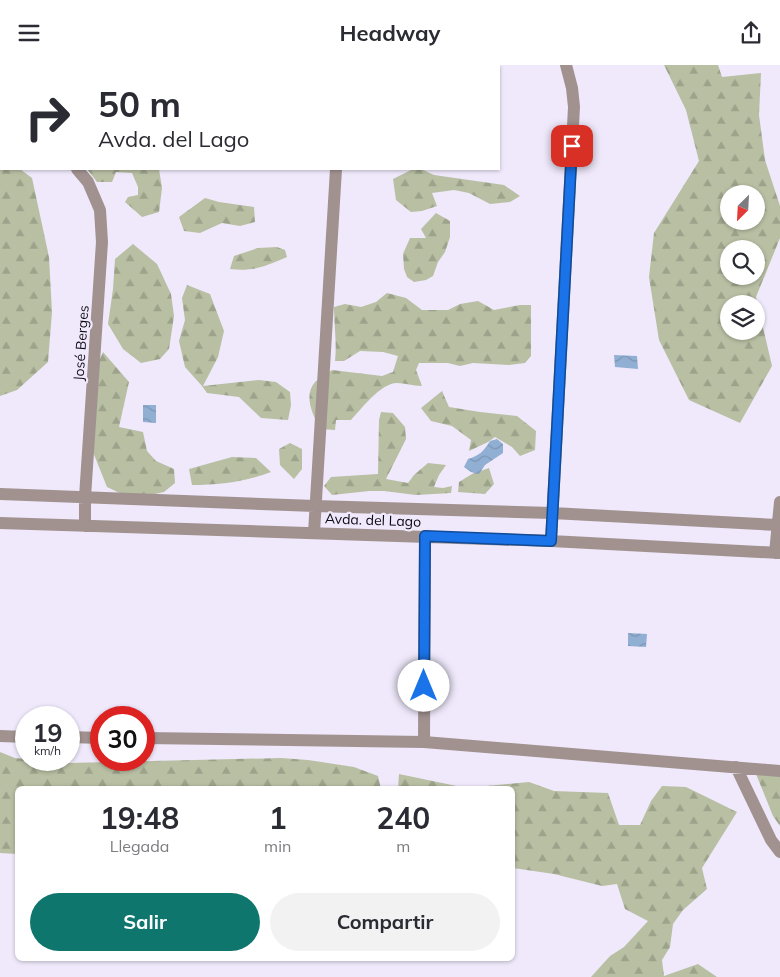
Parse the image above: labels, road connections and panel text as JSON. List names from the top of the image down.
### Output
{
  "streets": {
    "street": ["José Berges", "Avda. del Lago"]
  },
  "crossings": [
    ["José Berges", "Avda. del Lago"]
  ],
  "north": "bottom left",
  "page": {
    "header": "Headway",
    "turn": ["50 m", "Avda. del Lago"],
    "speed": "19 km/h",
    "limit": "30",
    "eta": [
      "19:48",
      "Llegada",
      "1",
      "min",
      "240",
      "m"
    ],
    "buttons": ["Salir", "Compartir"]
  }
}
